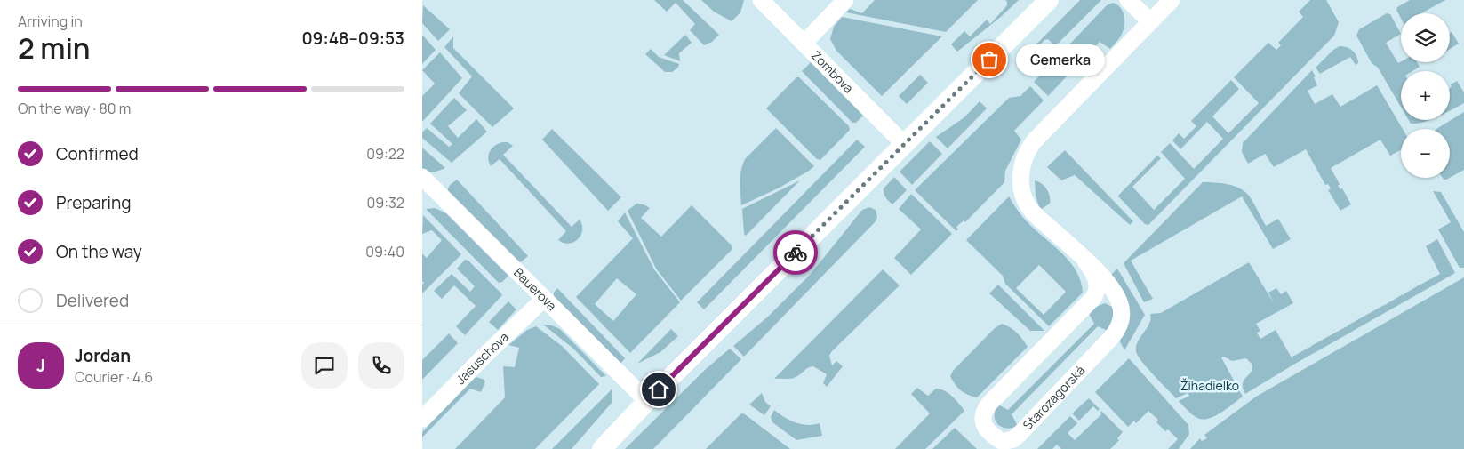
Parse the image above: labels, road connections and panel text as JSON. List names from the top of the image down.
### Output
{
  "streets": {
    "street": [
      "Zombova",
      "Bauerova",
      "Jasuschova",
      "Starozagorská"
    ]
  },
  "crossings": [
    ["Bauerova", "Jasuschova"]
  ],
  "parks": ["Žihadielko"],
  "places": ["Gemerka"],
  "page": {
    "heading": ["2 min", "Arriving in", "09:48–09:53"],
    "panel": ["Jordan", "Courier · 4.6"],
    "map_buttons": ["+", "−"],
    "bubble": "Gemerka",
    "bar": "On the way · 80 m",
    "list": [
      ["Confirmed", "09:22"],
      ["Preparing", "09:32"],
      ["On the way", "09:40"],
      "Delivered"
    ],
    "round": "J"
  }
}
